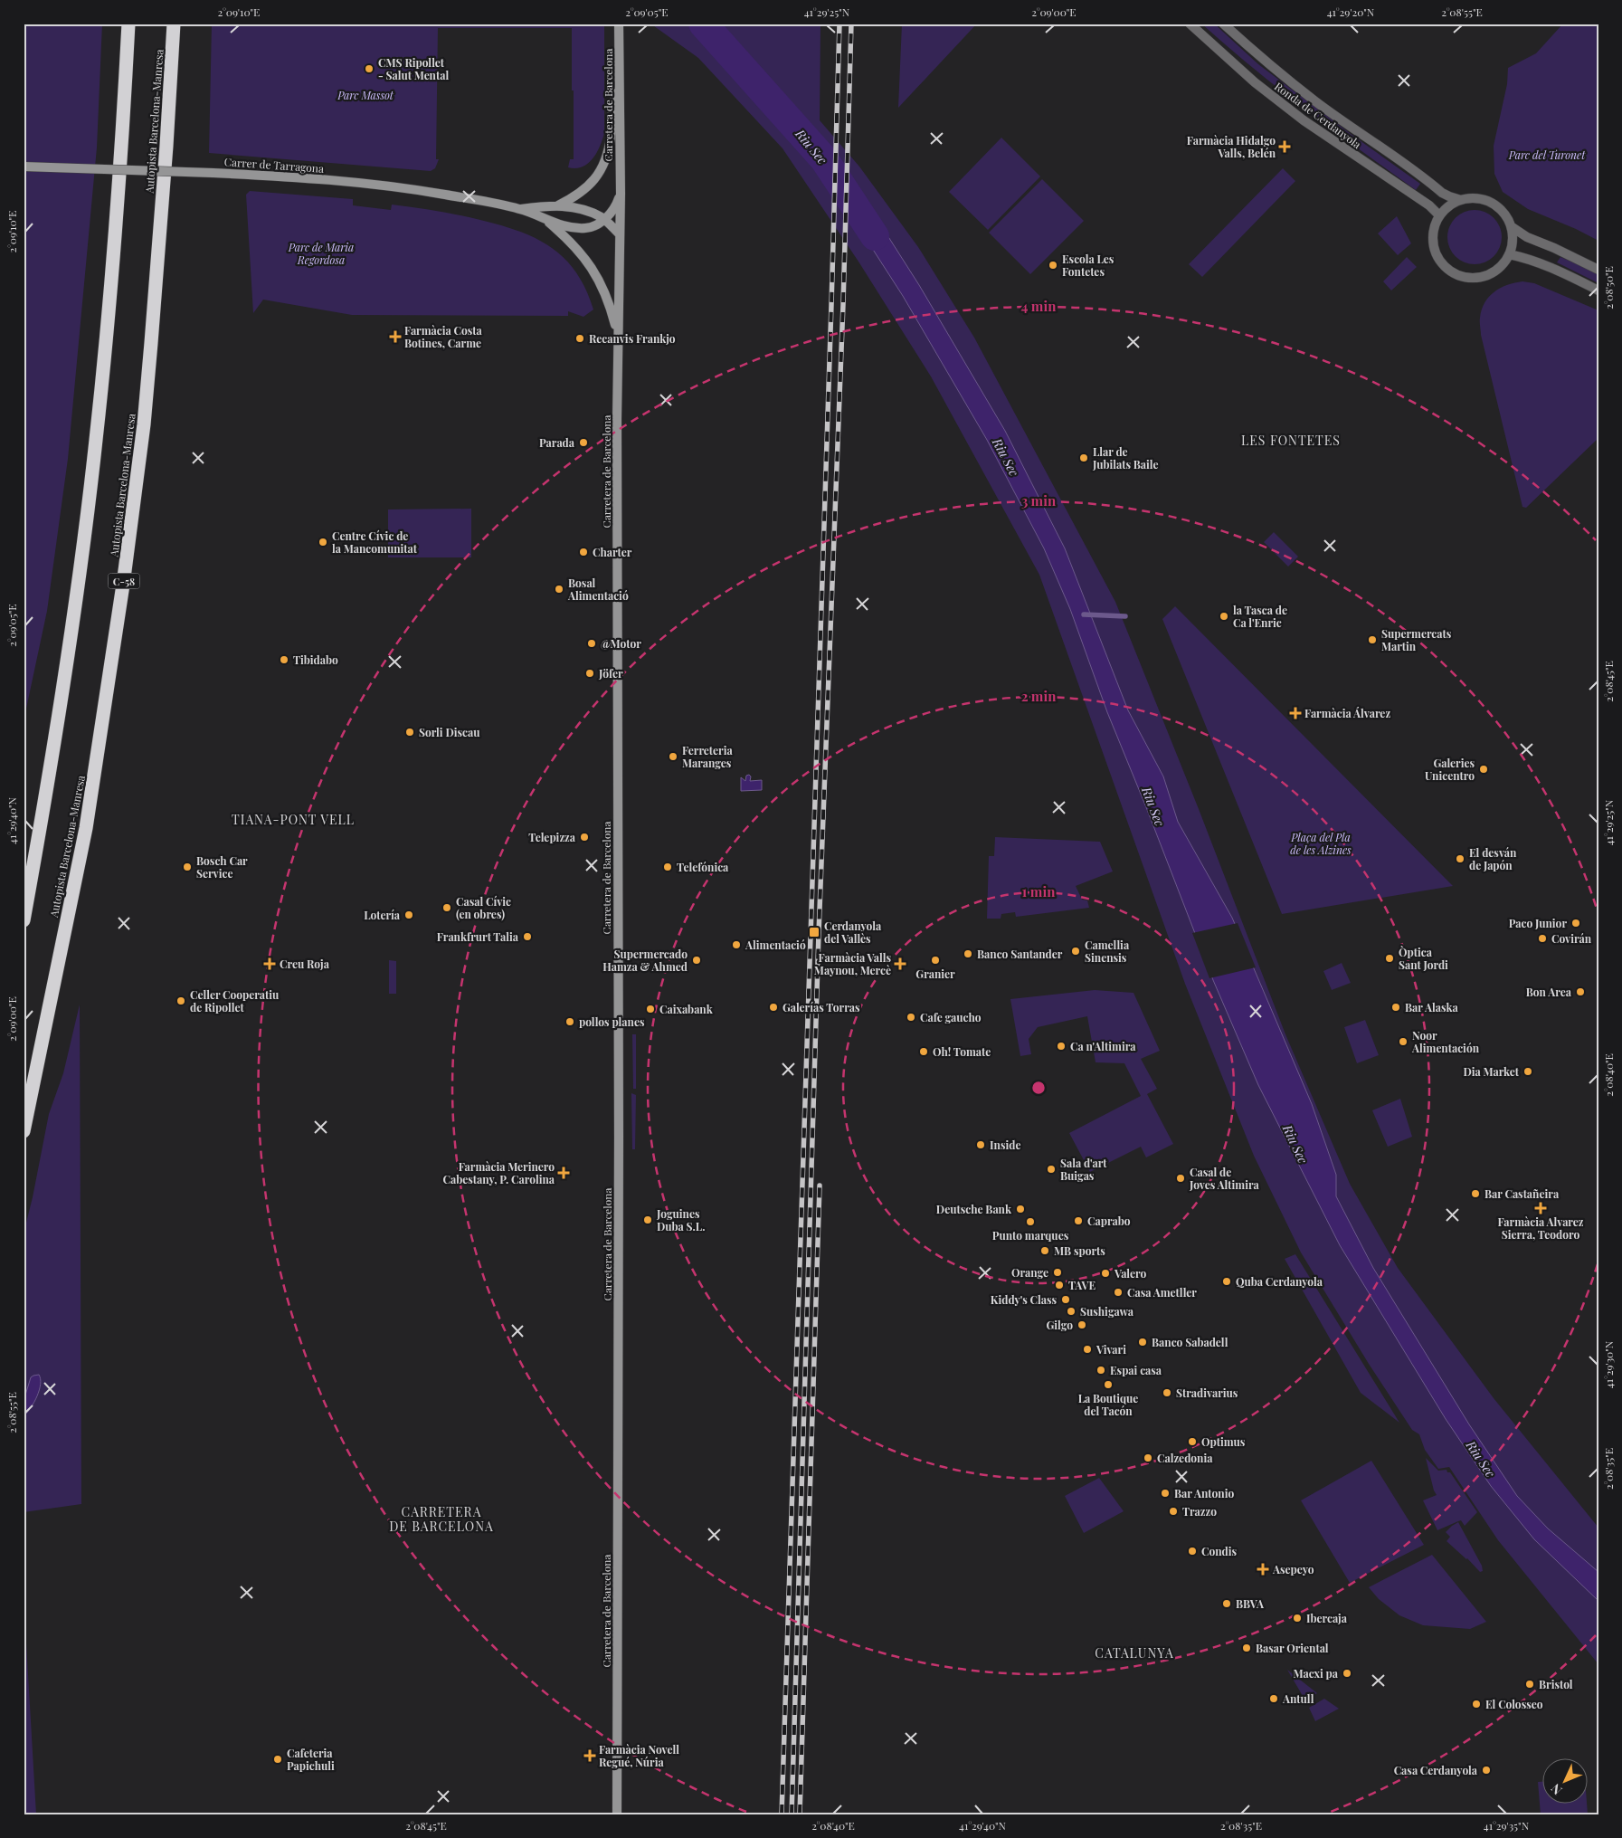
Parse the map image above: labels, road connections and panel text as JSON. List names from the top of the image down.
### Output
{
  "streets": {
    "highway": ["Autopista Barcelona-Manresa", "C-58"],
    "main road": ["Carretera de Barcelona", "Carrer de Tarragona"],
    "street": ["Ronda de Cerdanyola"]
  },
  "districts": [
    "LES FONTETES",
    "TIANA-PONT VELL",
    "CARRETERA DE BARCELONA",
    "CATALUNYA"
  ],
  "water": ["Riu Sec"],
  "parks": [
    "Parc Massot",
    "Parc del Turonet",
    "Parc de Maria Regordosa",
    "Plaça del Pla de les Alzines"
  ],
  "places": {
    "other": [
      "CMS Ripollet - Salut Mental",
      "Escola Les Fontetes",
      "Recanvis Frankjo",
      "Parada",
      "Llar de Jubilats Baile",
      "Centre Cívic de la Mancomunitat",
      "Charter",
      "Bosal Alimentació",
      "la Tasca de Ca l'Enric",
      "Supermercats Martin",
      "@Motor",
      "Tibidabo",
      "Jöfer",
      "Sorli Discau",
      "Ferreteria Maranges",
      "Galeries Unicentro",
      "Telepizza",
      "El desván de Japón",
      "Bosch Car Service",
      "Telefónica",
      "Casal Cívic (en obres)",
      "Lotería",
      "Paco Junior",
      "Frankfrurt Talia",
      "Covirán",
      "Alimentació",
      "Camellia Sinensis",
      "Banco Santander",
      "Òptica Sant Jordi",
      "Supermercado Hamza & Ahmed",
      "Granier",
      "Bon Area",
      "Celler Cooperatiu de Ripollet",
      "Galerías Torras",
      "Bar Alaska",
      "Caixabank",
      "Cafe gaucho",
      "pollos planes",
      "Noor Alimentación",
      "Ca n'Altimira",
      "Oh! Tomate",
      "Dia Market",
      "Inside",
      "Sala d'art Buigas",
      "Casal de Joves Altimira",
      "Bar Castañeira",
      "Deutsche Bank",
      "Joguines Duba S.L.",
      "Caprabo",
      "Punto marques",
      "MB sports",
      "Orange",
      "Valero",
      "Quba Cerdanyola",
      "TAVE",
      "Casa Ametller",
      "Kiddy's Class",
      "Sushigawa",
      "Gilgo",
      "Banco Sabadell",
      "Vivari",
      "Espai casa",
      "La Boutique del Tacón",
      "Stradivarius",
      "Optimus",
      "Calzedonia",
      "Bar Antonio",
      "Trazzo",
      "Condis",
      "BBVA",
      "Ibercaja",
      "Basar Oriental",
      "Macxi pa",
      "Bristol",
      "Antull",
      "El Colosseo",
      "Cafeteria Papichuli",
      "Casa Cerdanyola"
    ],
    "health": [
      "Farmàcia Hidalgo Valls, Belén",
      "Farmàcia Costa Botines, Carme",
      "Farmàcia Álvarez",
      "Creu Roja",
      "Farmàcia Valls Maynou, Mercè",
      "Farmàcia Merinero Cabestany, P. Carolina",
      "Farmàcia Alvarez Sierra, Teodoro",
      "Asepeyo",
      "Farmàcia Novell Regué, Núria"
    ],
    "transit": ["Cerdanyola del Vallès"]
  },
  "north": "bottom left",
  "coordinates": [
    "2°09'10\"E",
    "2°09'05\"E",
    "41°29'25\"N",
    "2°09'00\"E",
    "41°29'20\"N",
    "2°08'55\"E",
    "2°08'50\"E",
    "2°08'45\"E",
    "41°29'40\"N",
    "2°08'40\"E",
    "41°29'30\"N",
    "2°08'35\"E",
    "41°29'35\"N"
  ],
  "rings": [
    "4 min",
    "3 min",
    "2 min",
    "1 min"
  ]
}
